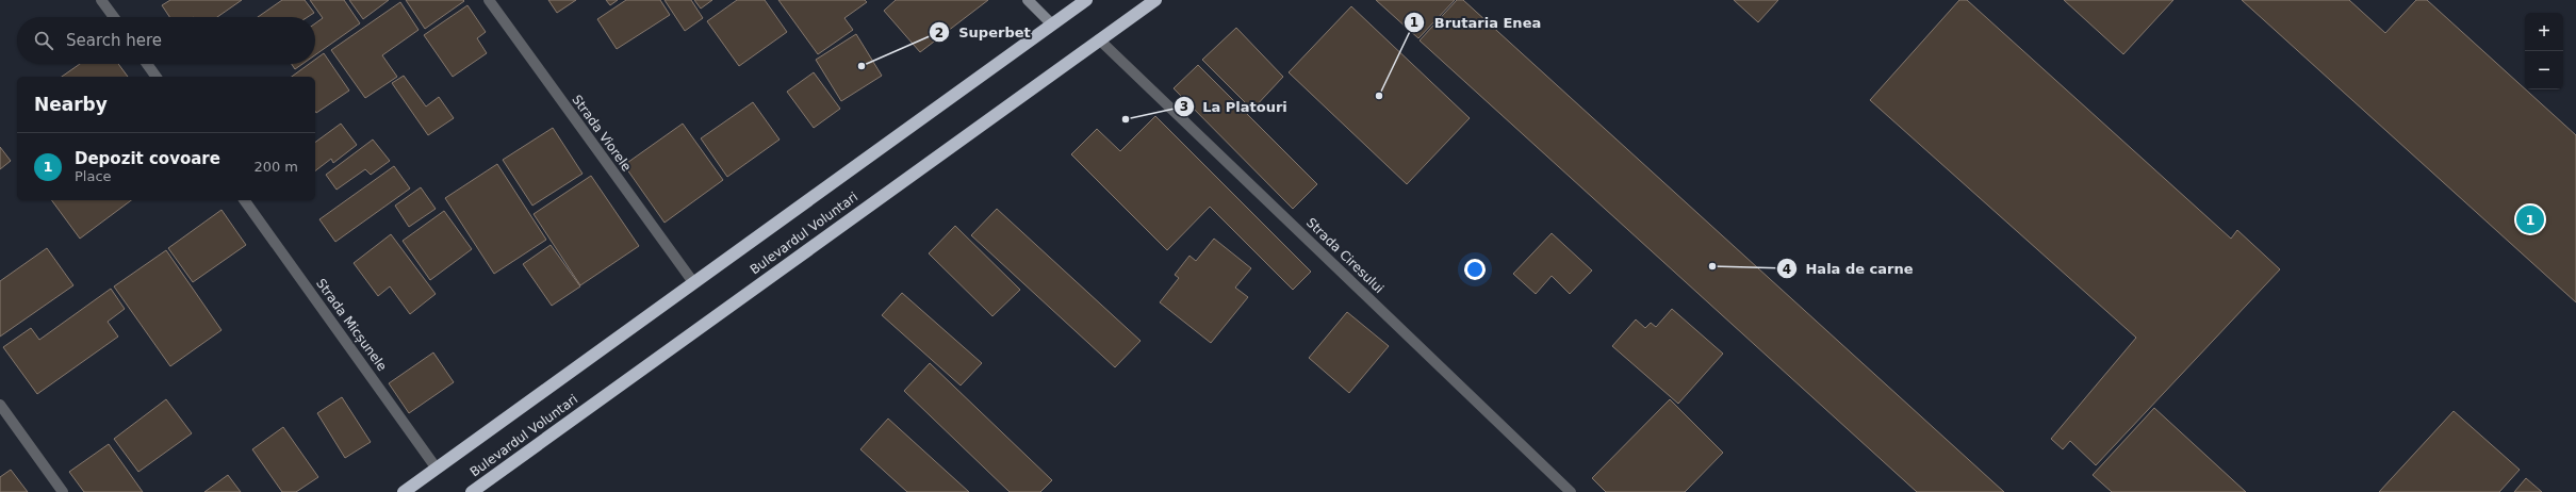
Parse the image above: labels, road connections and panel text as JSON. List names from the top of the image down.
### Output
{
  "streets": {
    "highway": ["Bulevardul Voluntari"],
    "street": ["Strada Viorele", "Strada Ciresului", "Strada Micșunele"]
  },
  "crossings": [
    ["Strada Viorele", "Bulevardul Voluntari"],
    ["Bulevardul Voluntari", "Strada Ciresului"],
    ["Bulevardul Voluntari", "Strada Micșunele"]
  ],
  "places": [
    "Superbet",
    "Brutaria Enea",
    "La Platouri",
    "Hala de carne"
  ],
  "page": {
    "map_buttons": ["+", "−"],
    "search": "Search here",
    "heading": "Nearby",
    "list": [
      {
        "mark": "1",
        "name": "Depozit covoare",
        "note": "Place",
        "value": "200 m"
      }
    ],
    "pins": "1"
  }
}
